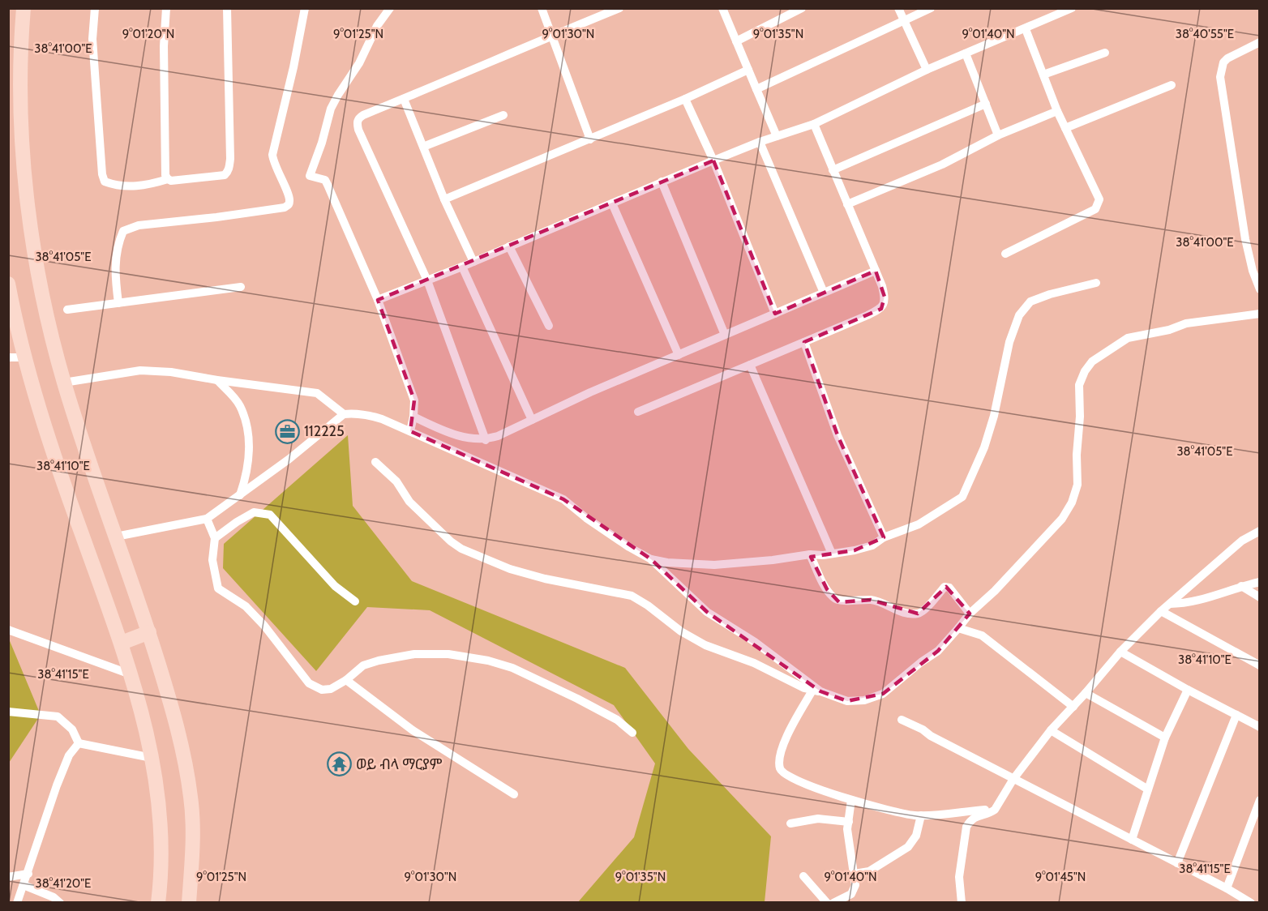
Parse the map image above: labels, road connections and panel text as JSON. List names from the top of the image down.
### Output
{
  "places": {
    "office": ["112225"],
    "temple": ["ወይ ብላ ማርያም"]
  },
  "coordinates": [
    "38°40'55\"E",
    "9°01'20\"N",
    "9°01'25\"N",
    "9°01'30\"N",
    "9°01'35\"N",
    "9°01'40\"N",
    "38°41'00\"E",
    "38°41'05\"E",
    "38°41'10\"E",
    "38°41'15\"E",
    "9°01'45\"N",
    "38°41'20\"E"
  ]
}
